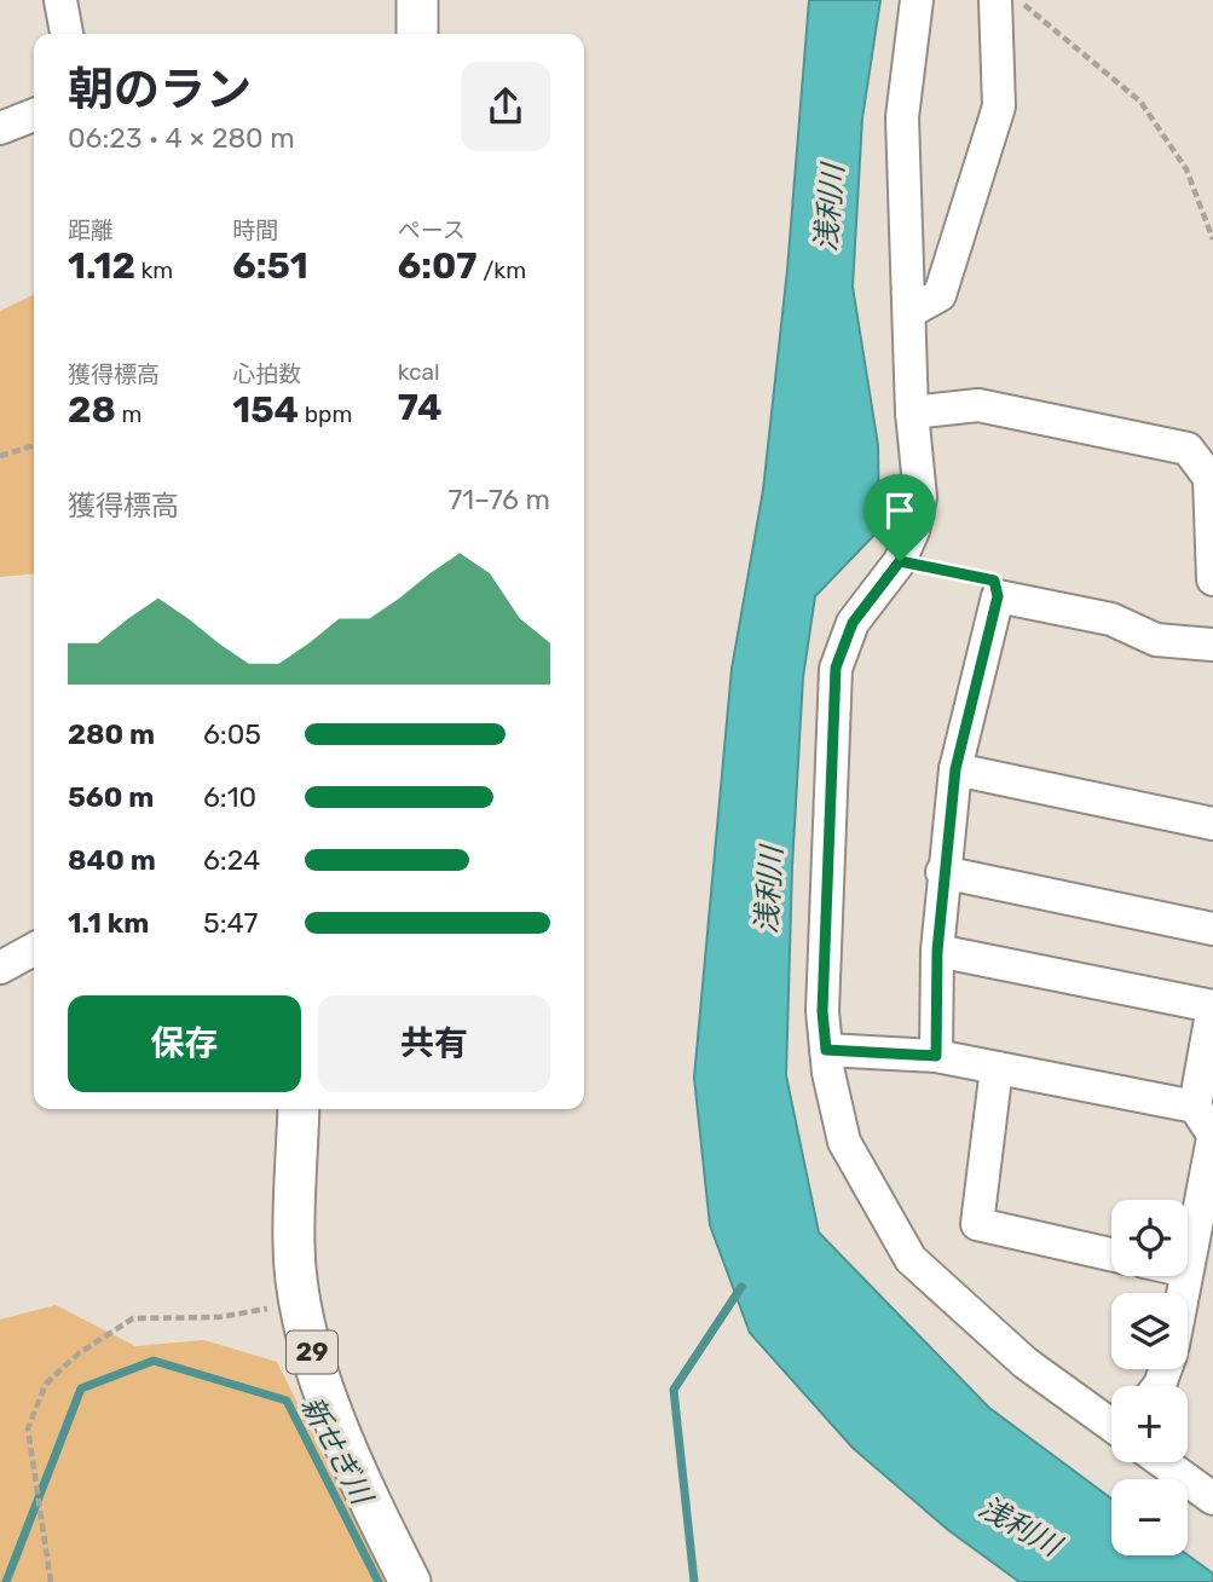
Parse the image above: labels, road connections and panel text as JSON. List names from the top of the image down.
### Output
{
  "streets": {
    "main road": ["29"]
  },
  "water": ["浅利川", "新せぎ川"],
  "page": {
    "heading": ["朝のラン", "06:23 · 4 × 280 m"],
    "stats": [
      ["距離", "1.12 km"],
      ["時間", "6:51"],
      ["ペース", "6:07 /km"],
      ["獲得標高", "28 m"],
      ["心拍数", "154 bpm"],
      ["kcal", "74"]
    ],
    "chart": ["獲得標高", "71–76 m"],
    "list": [
      {
        "name": "280 m",
        "note": "6:05"
      },
      {
        "name": "560 m",
        "note": "6:10"
      },
      {
        "name": "840 m",
        "note": "6:24"
      },
      {
        "name": "1.1 km",
        "note": "5:47"
      }
    ],
    "buttons": ["保存", "共有"],
    "map_buttons": ["+", "−"]
  }
}
